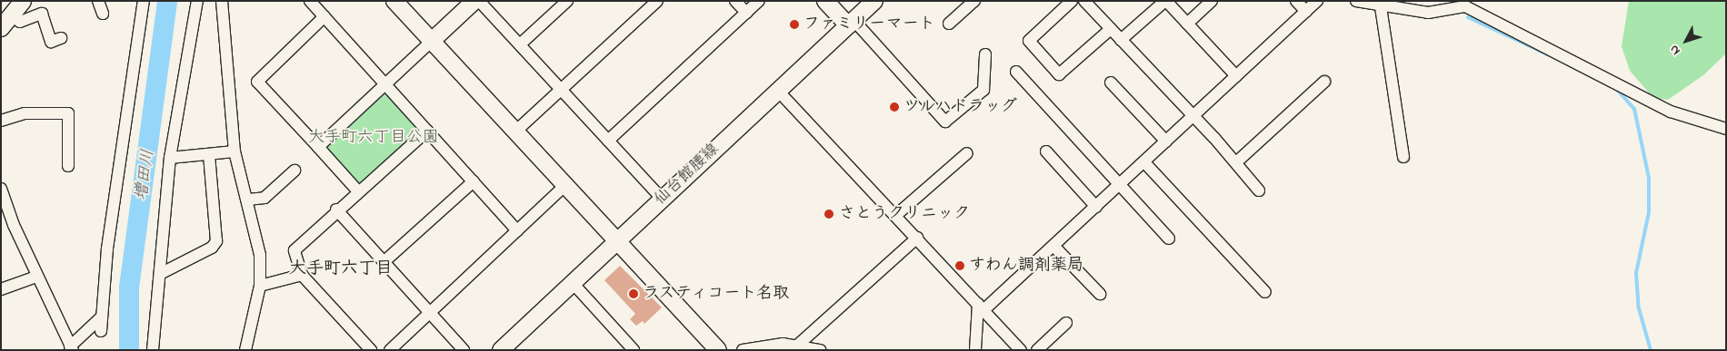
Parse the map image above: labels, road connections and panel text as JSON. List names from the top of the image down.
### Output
{
  "streets": {
    "street": ["仙台館腰線"]
  },
  "districts": ["大手町六丁目"],
  "water": ["増田川"],
  "parks": ["大手町六丁目公園"],
  "places": [
    "ファミリーマート",
    "ツルハドラッグ",
    "さとうクリニック",
    "すわん調剤薬局",
    "ラスティコート名取"
  ],
  "north": "bottom left"
}
